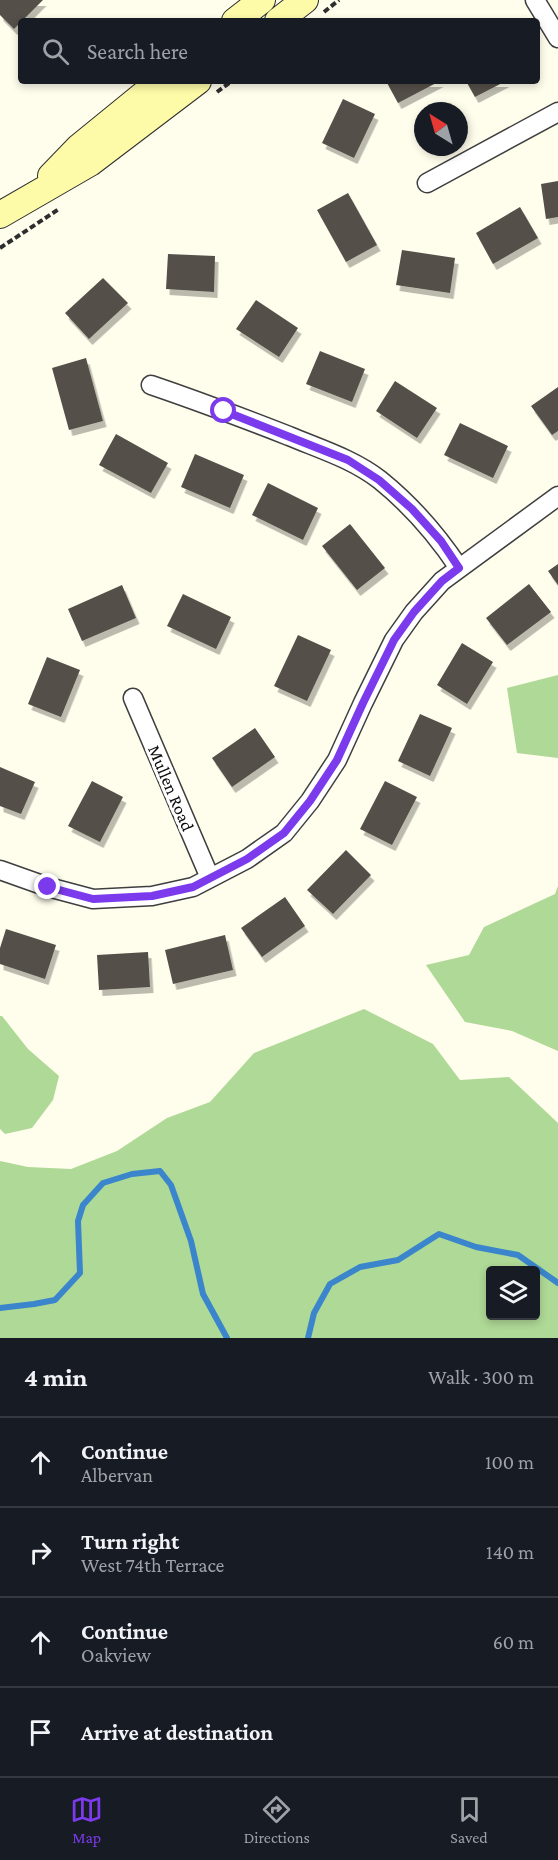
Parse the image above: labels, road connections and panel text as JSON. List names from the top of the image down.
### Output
{
  "streets": {
    "street": ["Mullen Road"]
  },
  "north": "top left",
  "page": {
    "search": "Search here",
    "heading": ["4 min", "Walk · 300 m"],
    "list": [
      ["Continue", "Albervan", "100 m"],
      ["Turn right", "West 74th Terrace", "140 m"],
      ["Continue", "Oakview", "60 m"],
      "Arrive at destination"
    ],
    "nav": ["Map", "Directions", "Saved"]
  }
}
